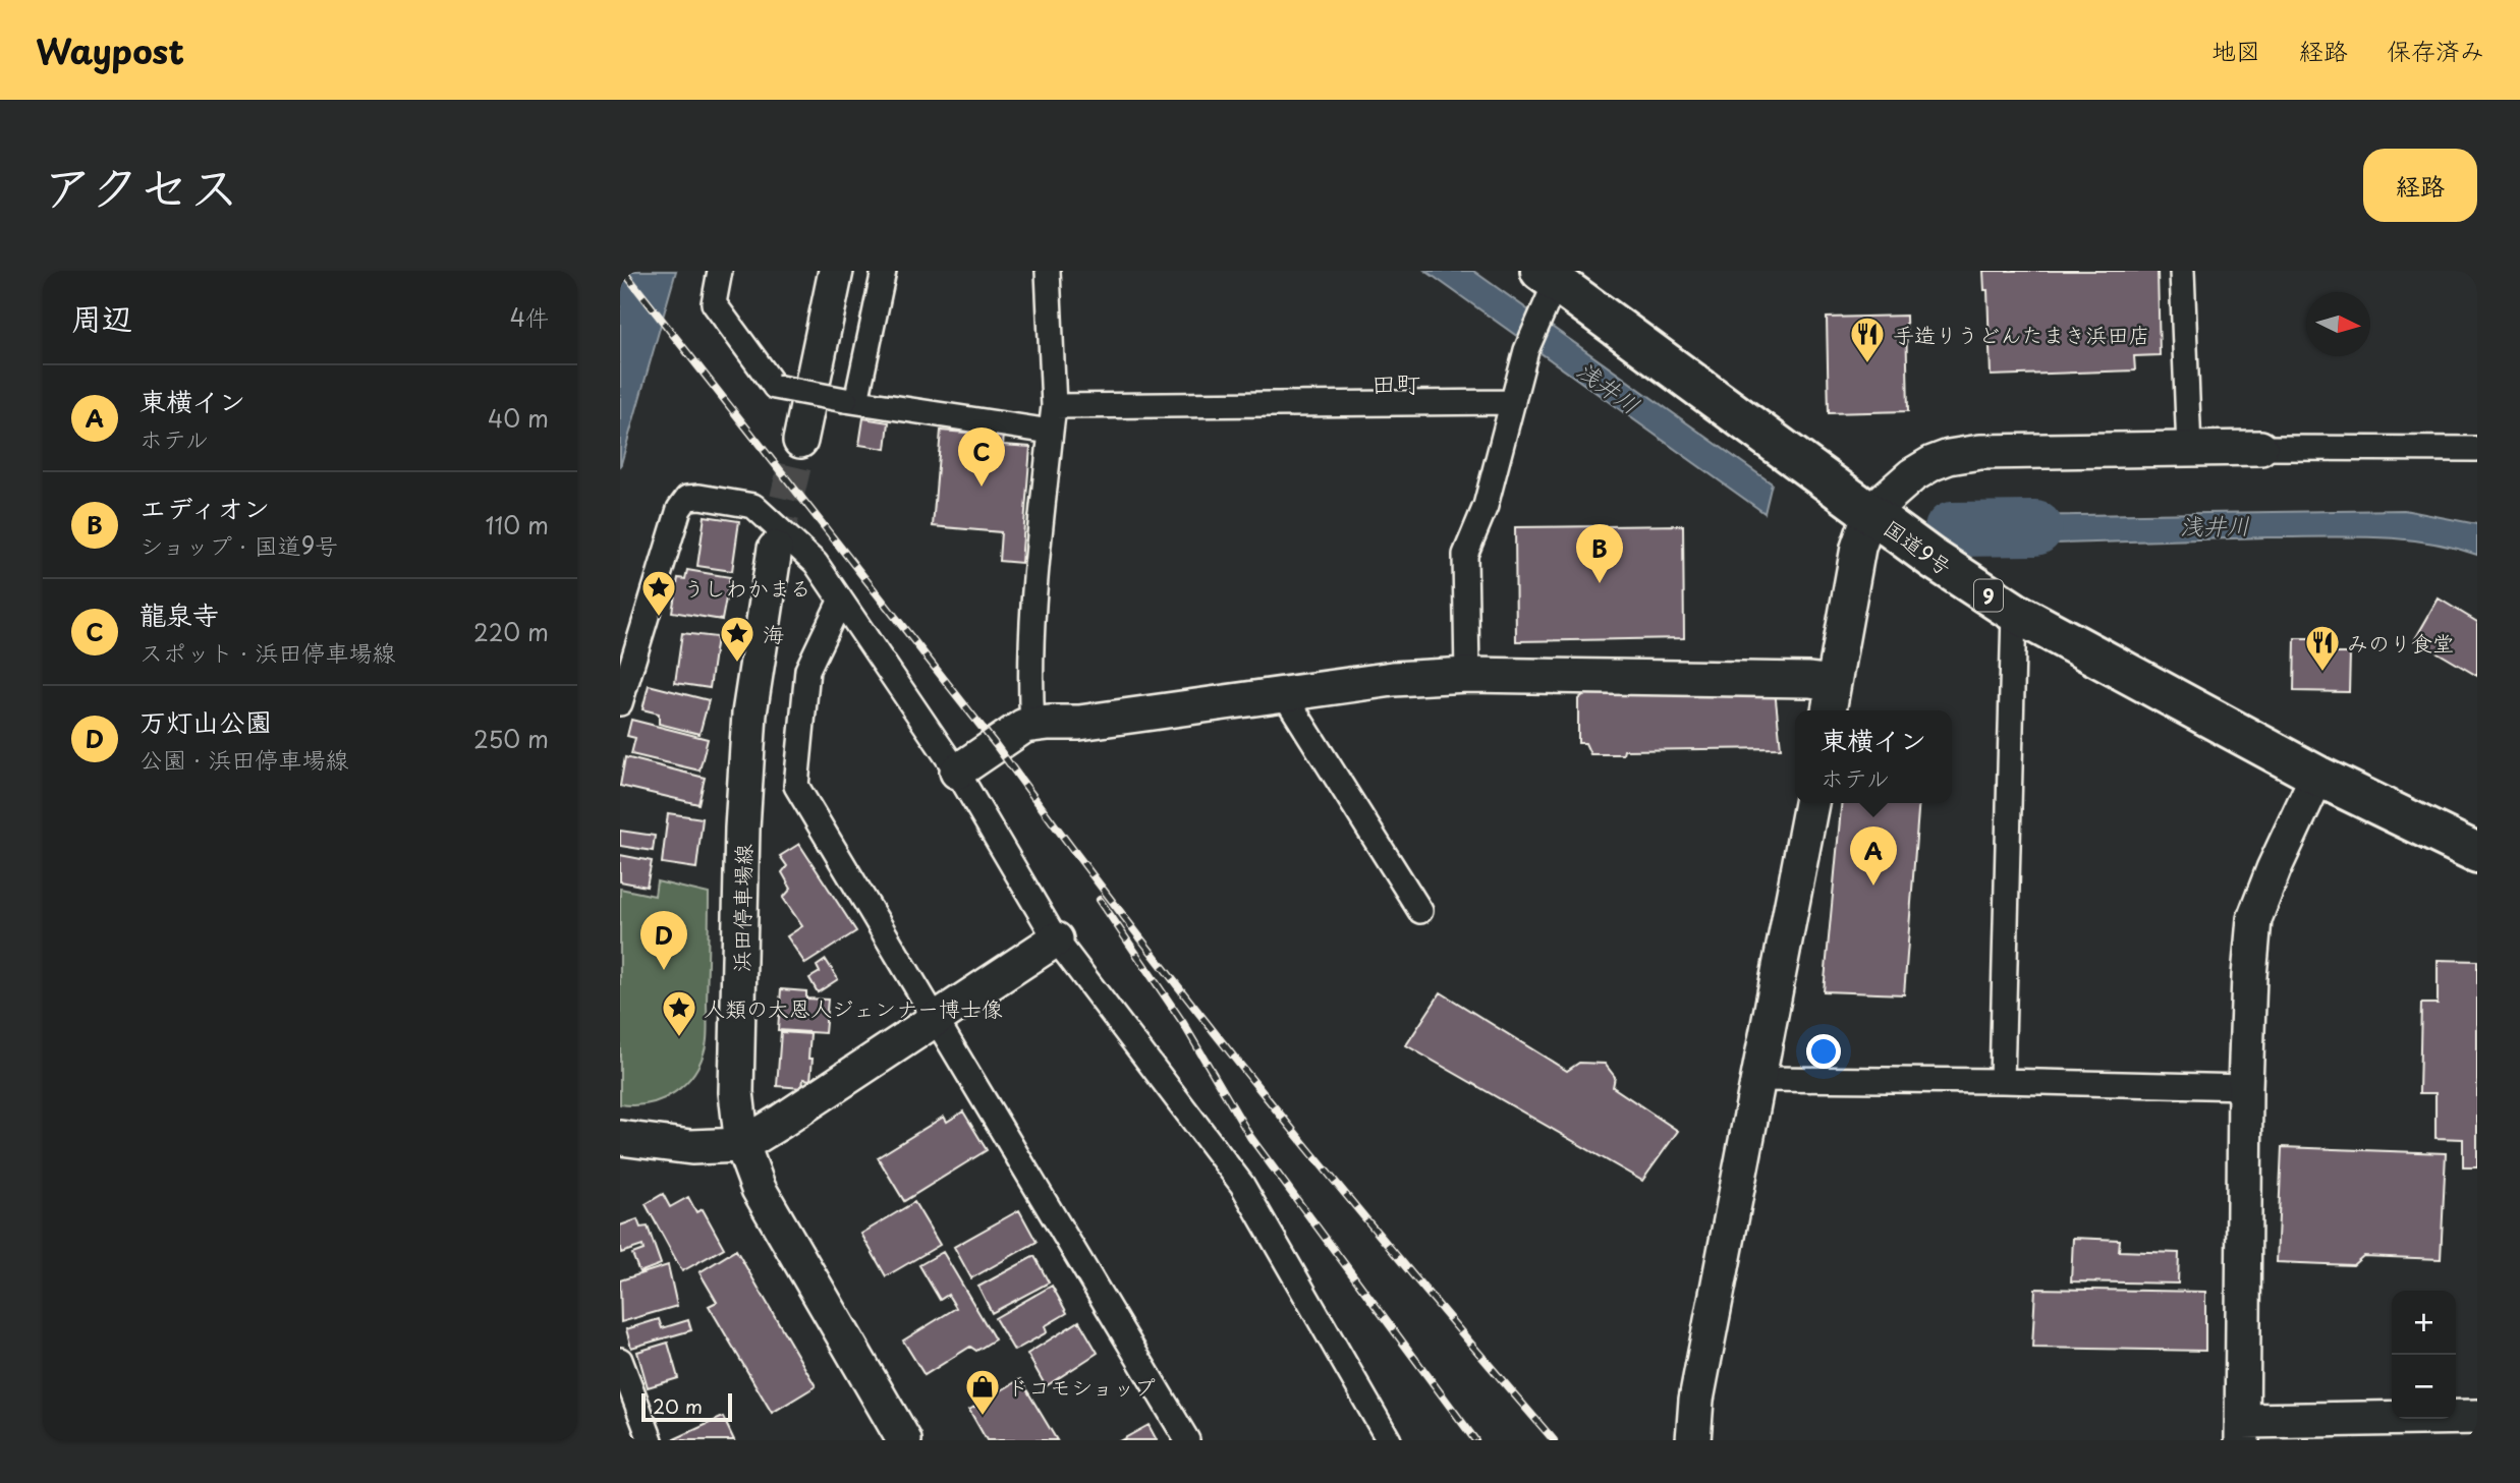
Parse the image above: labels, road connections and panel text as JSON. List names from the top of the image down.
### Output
{
  "streets": {
    "highway": ["国道9号", "9"],
    "street": ["浜田停車場線"]
  },
  "districts": ["田町"],
  "water": ["浅井川"],
  "places": {
    "restaurant": ["手造りうどんたまき浜田店", "みのり食堂"],
    "place": ["うしわかまる", "海", "人類の大恩人ジェンナー博士像"],
    "shop": ["ドコモショップ"]
  },
  "scale_bar": "20 m",
  "north": "right",
  "page": {
    "header": "Waypost",
    "nav": ["地図", "経路", "保存済み"],
    "title": "アクセス",
    "buttons": "経路",
    "heading": ["周辺", "4件"],
    "list": [
      {
        "mark": "A",
        "name": "東横イン",
        "note": "ホテル",
        "value": "40 m"
      },
      {
        "mark": "B",
        "name": "エディオン",
        "note": "ショップ · 国道9号",
        "value": "110 m"
      },
      {
        "mark": "C",
        "name": "龍泉寺",
        "note": "スポット · 浜田停車場線",
        "value": "220 m"
      },
      {
        "mark": "D",
        "name": "万灯山公園",
        "note": "公園 · 浜田停車場線",
        "value": "250 m"
      }
    ],
    "pins": [
      "C",
      "B",
      "A",
      "D"
    ],
    "popup": ["東横イン", "ホテル"],
    "map_buttons": ["+", "−"],
    "scale": "20 m"
  }
}
